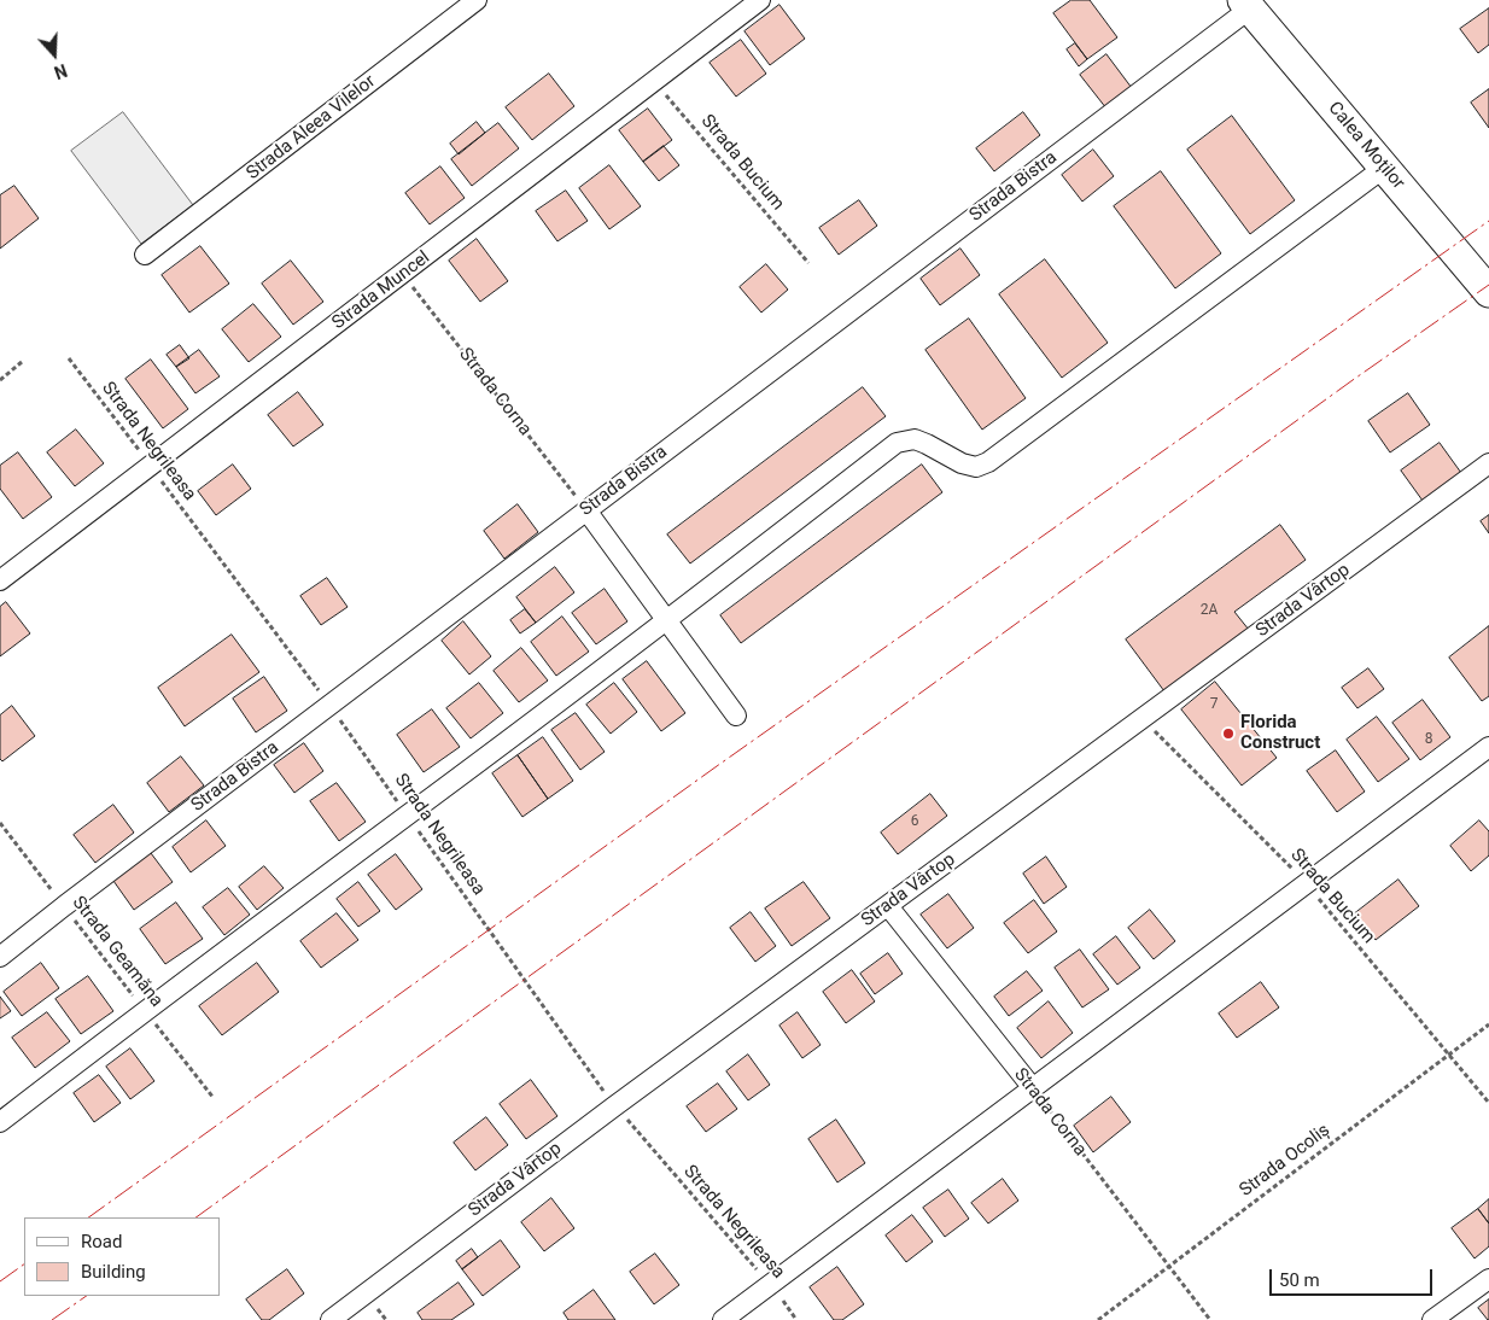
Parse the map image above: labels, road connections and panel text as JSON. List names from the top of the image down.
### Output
{
  "streets": {
    "main road": ["Calea Moților"],
    "street": [
      "Strada Aleea Vilelor",
      "Strada Bistra",
      "Strada Muncel",
      "Strada Corna",
      "Strada Vârtop"
    ],
    "path": [
      "Strada Bucium",
      "Strada Negrileasa",
      "Strada Geamăna",
      "Strada Ocoliș"
    ]
  },
  "crossings": [
    ["Calea Moților", "Strada Bistra"],
    ["Strada Bucium", "Strada Muncel"],
    ["Strada Bucium", "Strada Vârtop"],
    ["Strada Bucium", "Strada Ocoliș"],
    ["Strada Bistra", "Strada Corna"],
    ["Strada Bistra", "Strada Negrileasa"],
    ["Strada Bistra", "Strada Geamăna"],
    ["Strada Muncel", "Strada Corna"],
    ["Strada Muncel", "Strada Negrileasa"],
    ["Strada Corna", "Strada Vârtop"],
    ["Strada Corna", "Strada Ocoliș"],
    ["Strada Negrileasa", "Strada Vârtop"]
  ],
  "places": ["Florida Construct"],
  "house_numbers": [
    "2A",
    "7",
    "8",
    "6"
  ],
  "legend": ["Road", "Building"],
  "scale_bar": "50 m",
  "north": "bottom"
}
